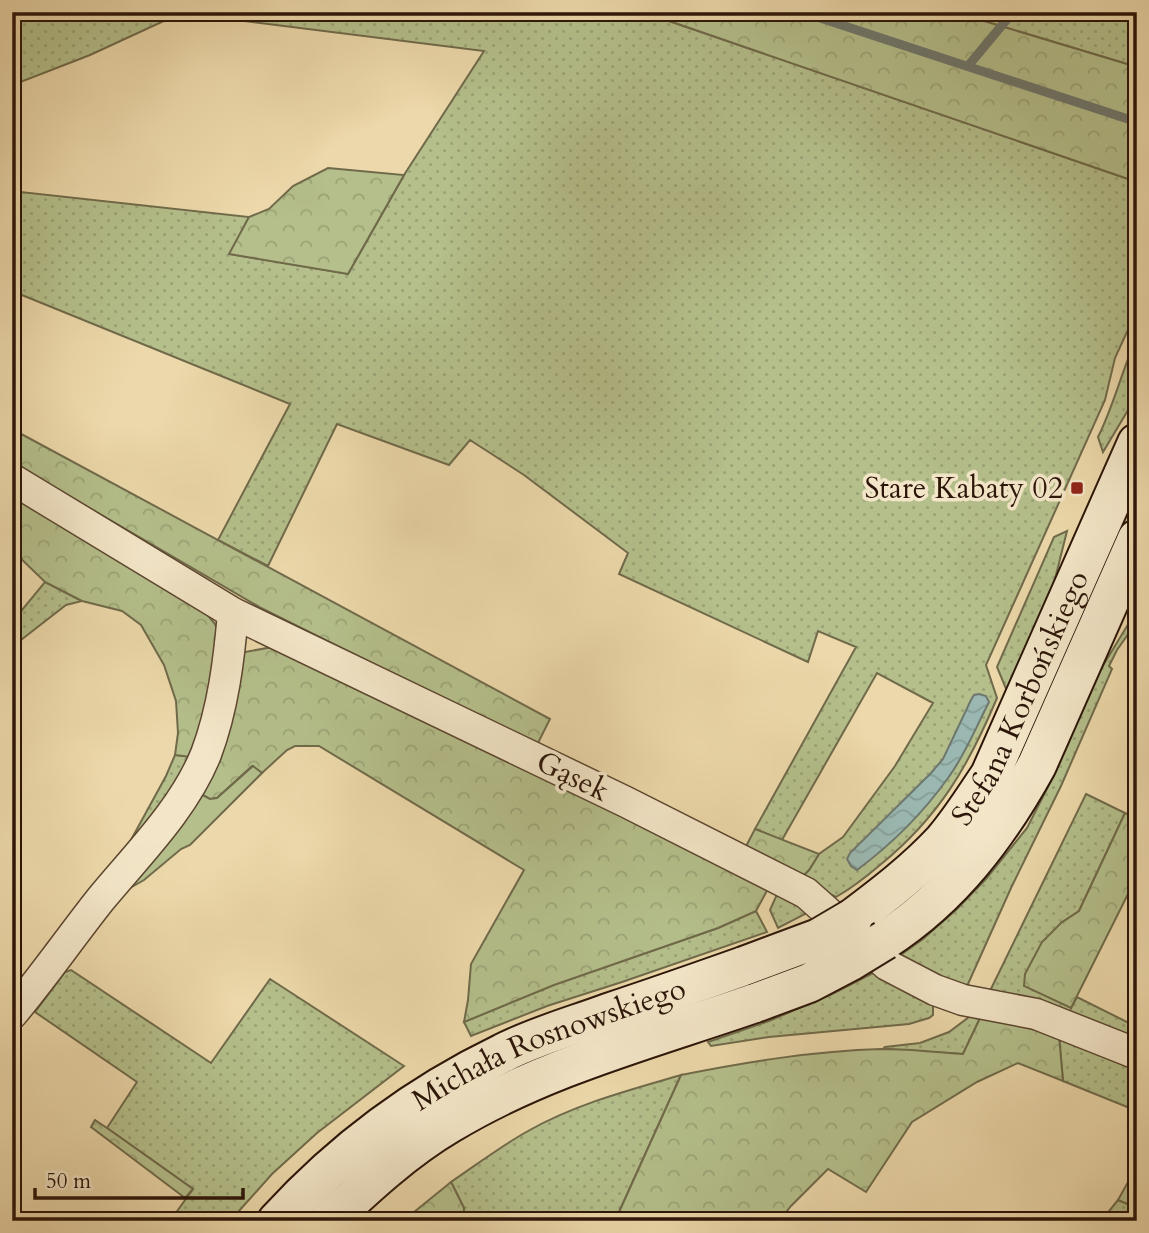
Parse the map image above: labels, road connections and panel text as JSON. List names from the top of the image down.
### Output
{
  "streets": {
    "street": ["Stefana Korbońskiego", "Gąsek", "Michała Rosnowskiego"]
  },
  "crossings": [
    ["Stefana Korbońskiego", "Michała Rosnowskiego"]
  ],
  "places": {
    "transit": ["Stare Kabaty 02"]
  },
  "scale_bar": "50 m"
}
